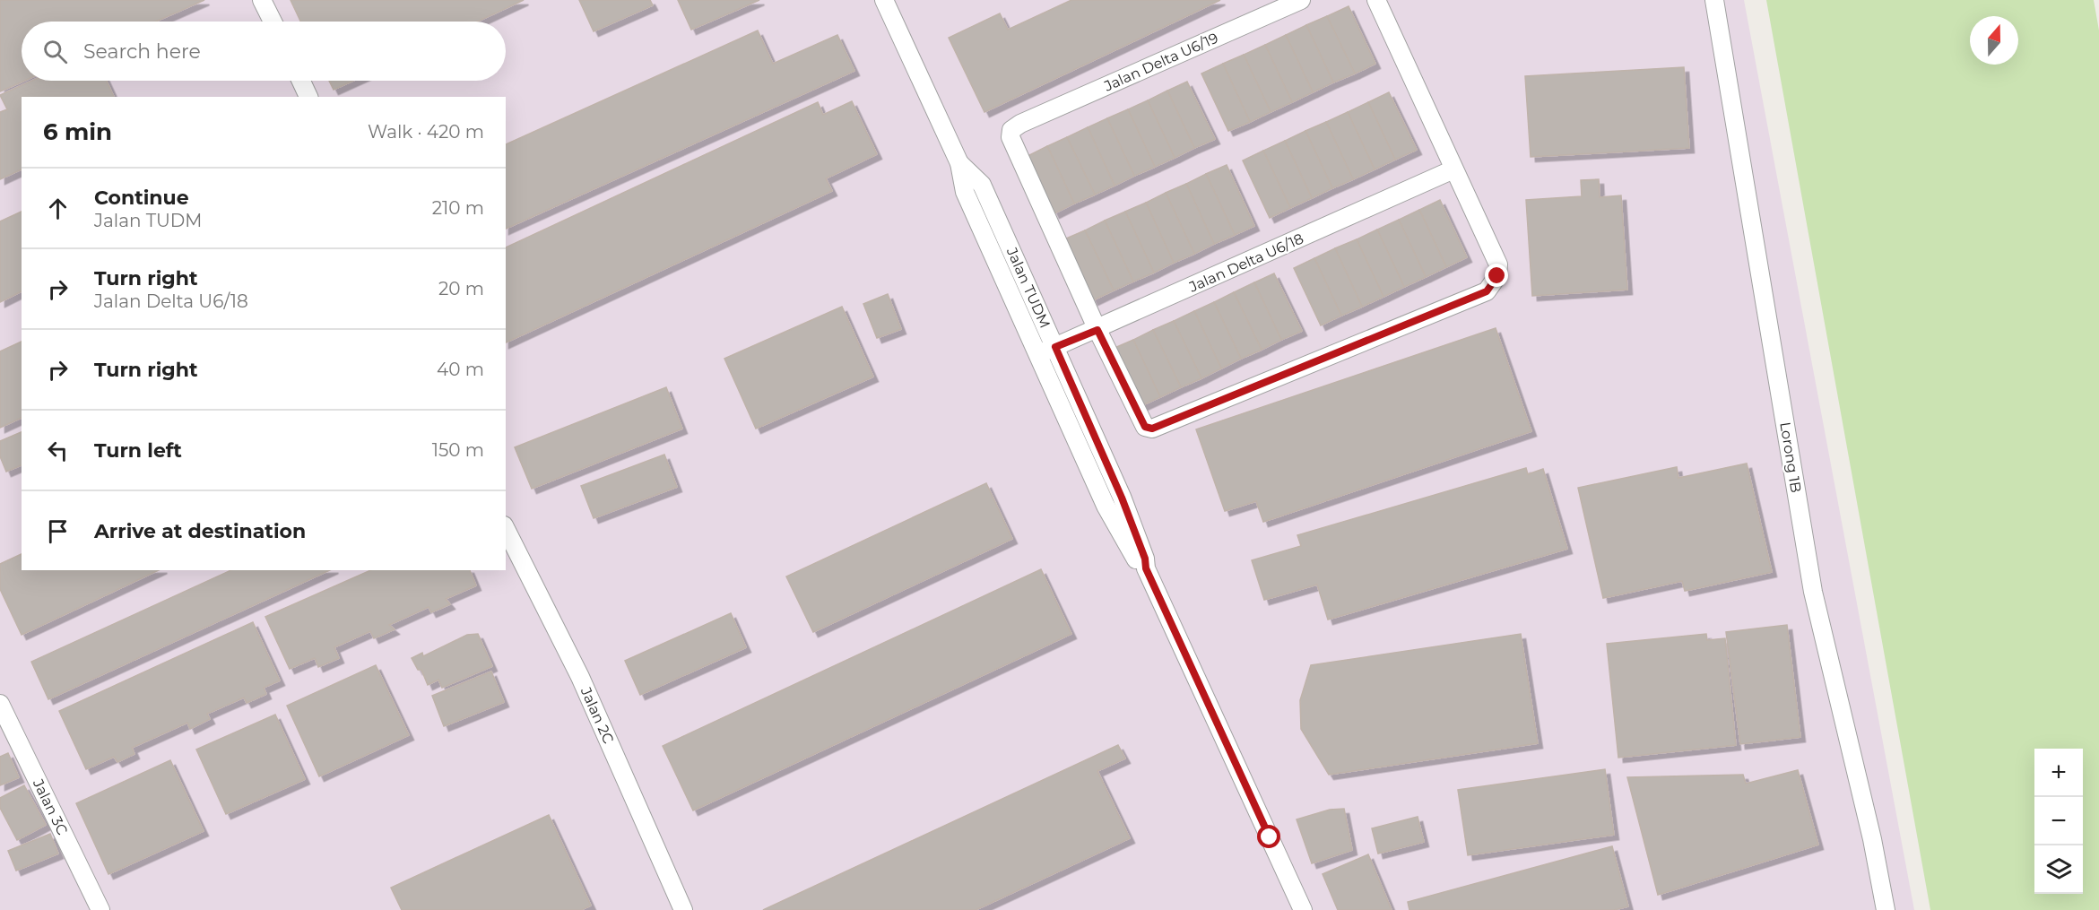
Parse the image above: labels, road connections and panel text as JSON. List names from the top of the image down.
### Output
{
  "streets": {
    "street": [
      "Jalan Delta U6/19",
      "Jalan Delta U6/18",
      "Jalan TUDM",
      "Lorong 1B",
      "Jalan 2C",
      "Jalan 3C"
    ]
  },
  "crossings": [
    ["Jalan Delta U6/19", "Jalan Delta U6/18"],
    ["Jalan Delta U6/18", "Jalan TUDM"]
  ],
  "north": "top",
  "page": {
    "search": "Search here",
    "heading": ["6 min", "Walk · 420 m"],
    "list": [
      ["Continue", "Jalan TUDM", "210 m"],
      ["Turn right", "Jalan Delta U6/18", "20 m"],
      ["Turn right", "40 m"],
      ["Turn left", "150 m"],
      "Arrive at destination"
    ],
    "map_buttons": ["+", "−"]
  }
}
